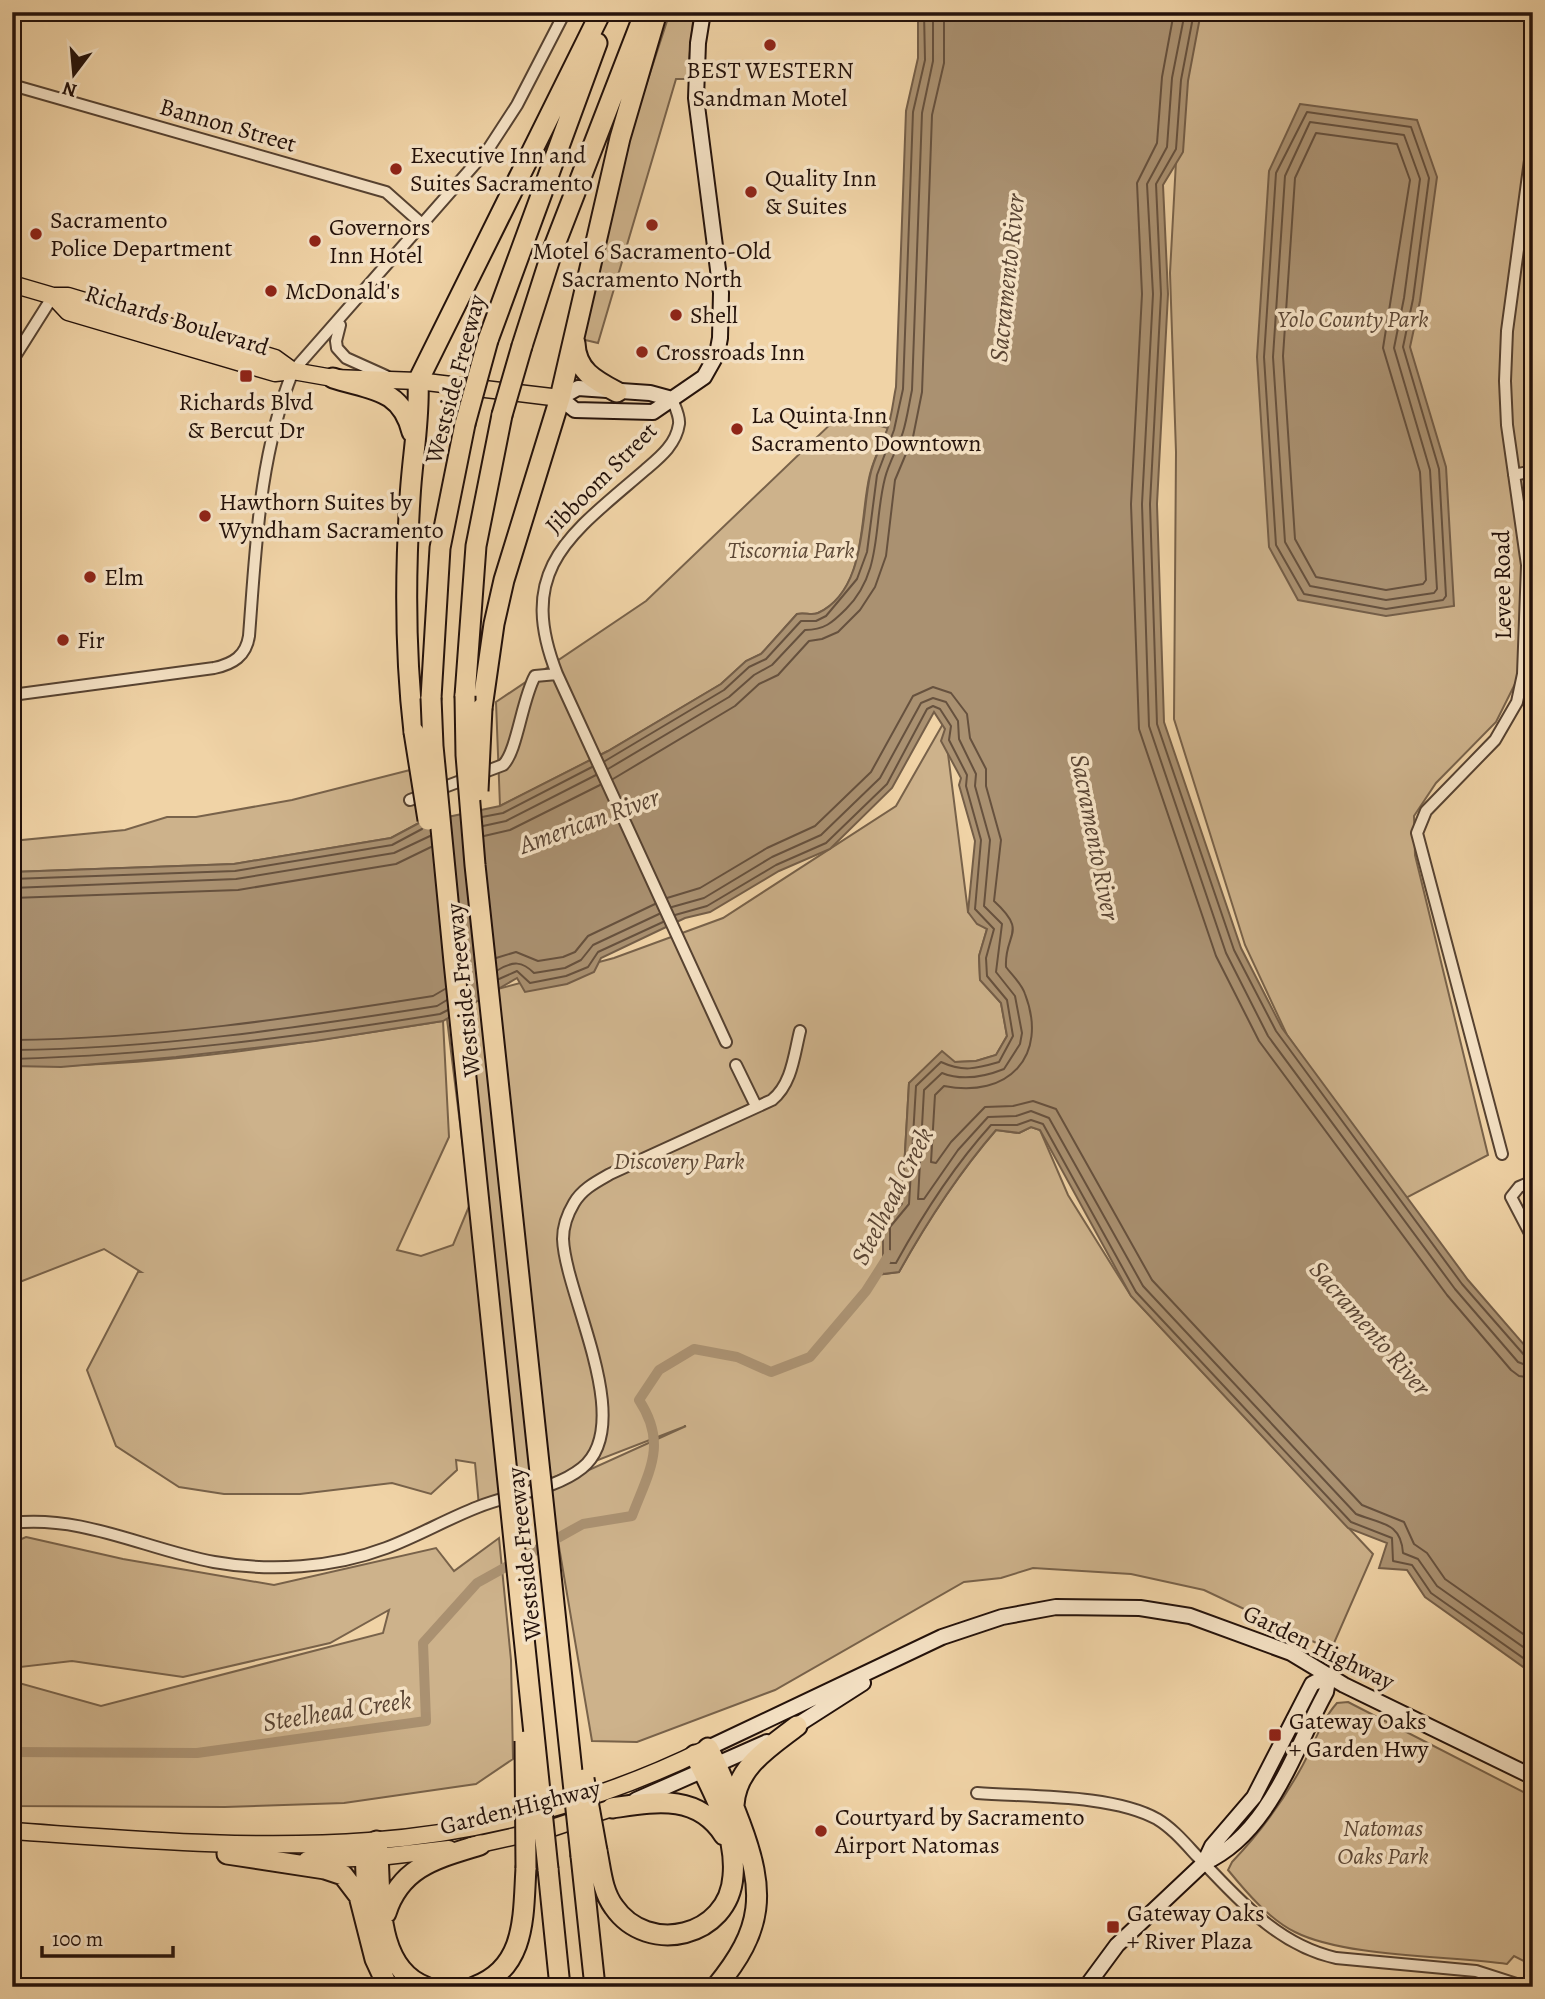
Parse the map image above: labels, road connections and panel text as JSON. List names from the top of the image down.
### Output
{
  "streets": {
    "highway": ["Westside Freeway"],
    "main road": ["Richards Boulevard", "Jibboom Street", "Garden Highway"],
    "street": ["Bannon Street", "Levee Road"]
  },
  "crossings": [
    ["Richards Boulevard", "Jibboom Street"]
  ],
  "water": ["Sacramento River", "American River", "Steelhead Creek"],
  "parks": [
    "Yolo County Park",
    "Tiscornia Park",
    "Discovery Park",
    "Natomas Oaks Park"
  ],
  "places": {
    "other": [
      "BEST WESTERN Sandman Motel",
      "Executive Inn and Suites Sacramento",
      "Quality Inn & Suites",
      "Motel 6 Sacramento-Old Sacramento North",
      "Sacramento Police Department",
      "Governors Inn Hotel",
      "McDonald's",
      "Shell",
      "Crossroads Inn",
      "La Quinta Inn Sacramento Downtown",
      "Hawthorn Suites by Wyndham Sacramento",
      "Elm",
      "Fir",
      "Courtyard by Sacramento Airport Natomas"
    ],
    "transit": ["Richards Blvd & Bercut Dr", "Gateway Oaks + Garden Hwy", "Gateway Oaks + River Plaza"]
  },
  "scale_bar": "100 m",
  "north": "bottom"
}
